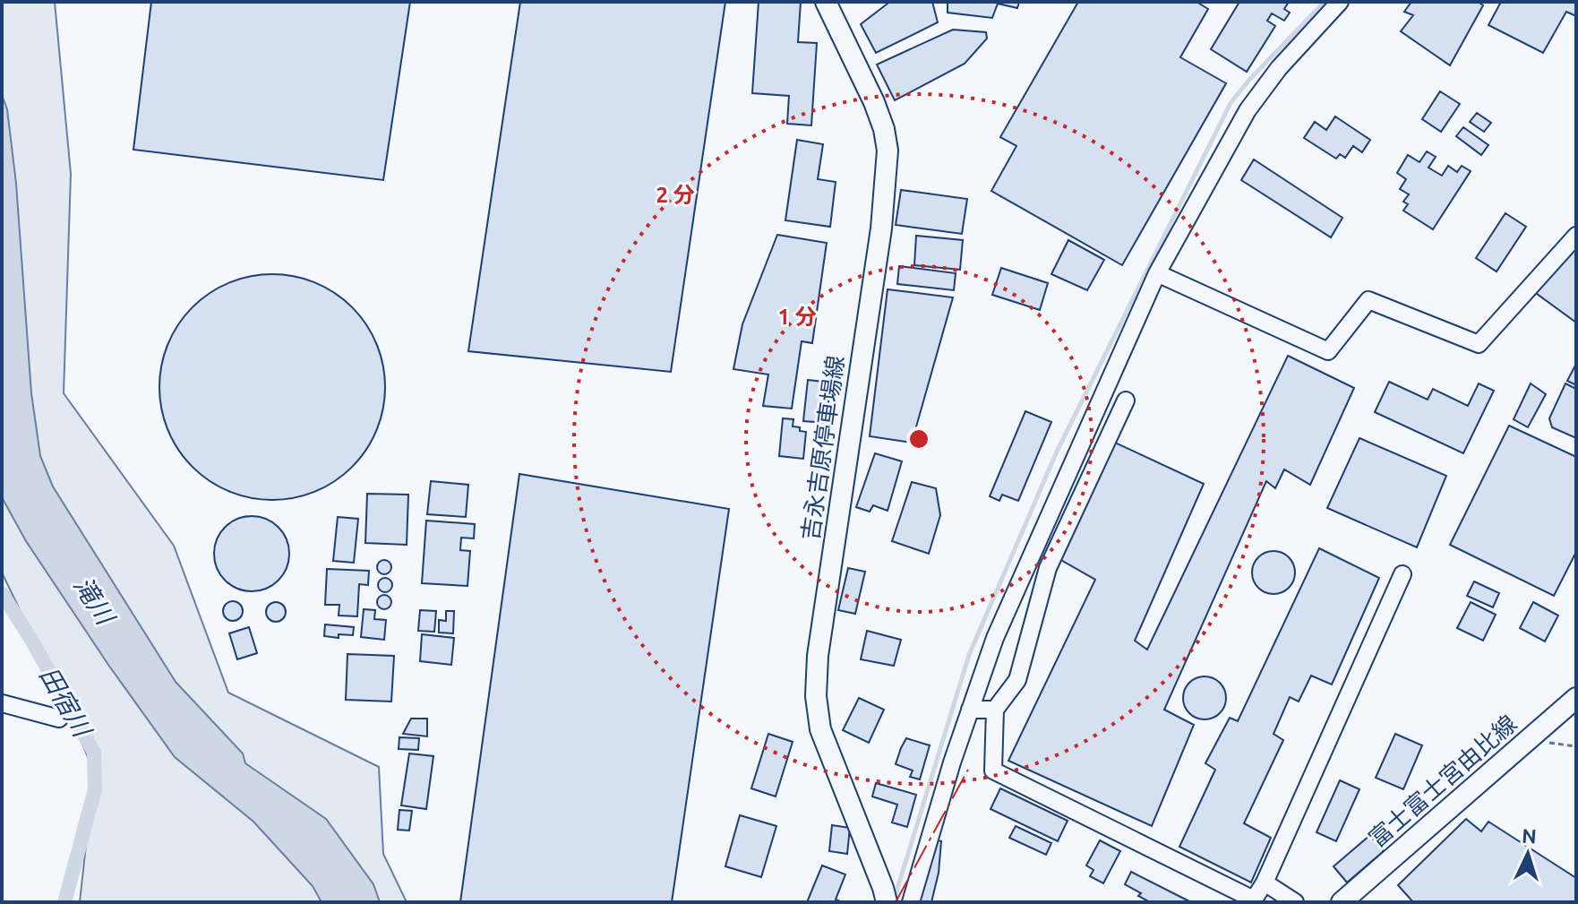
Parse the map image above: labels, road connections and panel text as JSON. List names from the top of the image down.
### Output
{
  "streets": {
    "main road": ["吉永吉原停車場線", "富士富士宮由比線"]
  },
  "water": ["滝川", "田宿川"],
  "north": "top",
  "rings": ["2 分", "1 分"]
}
